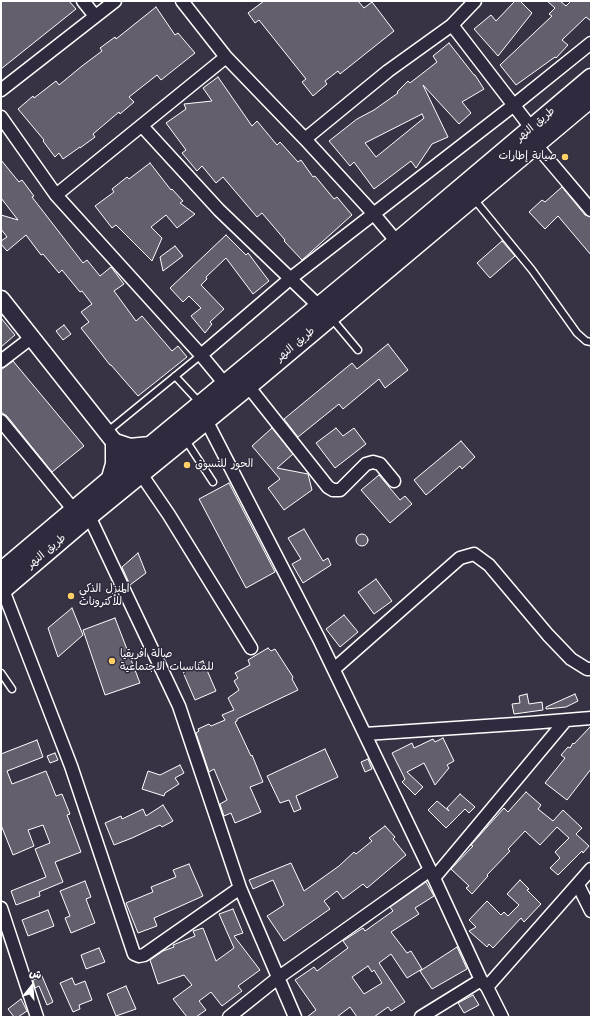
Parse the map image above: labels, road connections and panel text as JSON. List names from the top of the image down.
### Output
{
  "streets": {
    "main road": ["طريق النهر"]
  },
  "places": [
    "صيانة إطارات",
    "الحور للتسوق",
    "المنزل الذكي للأكترونات",
    "صالة افريقيا للمناسبات الاجتماعية"
  ],
  "north": "top"
}
